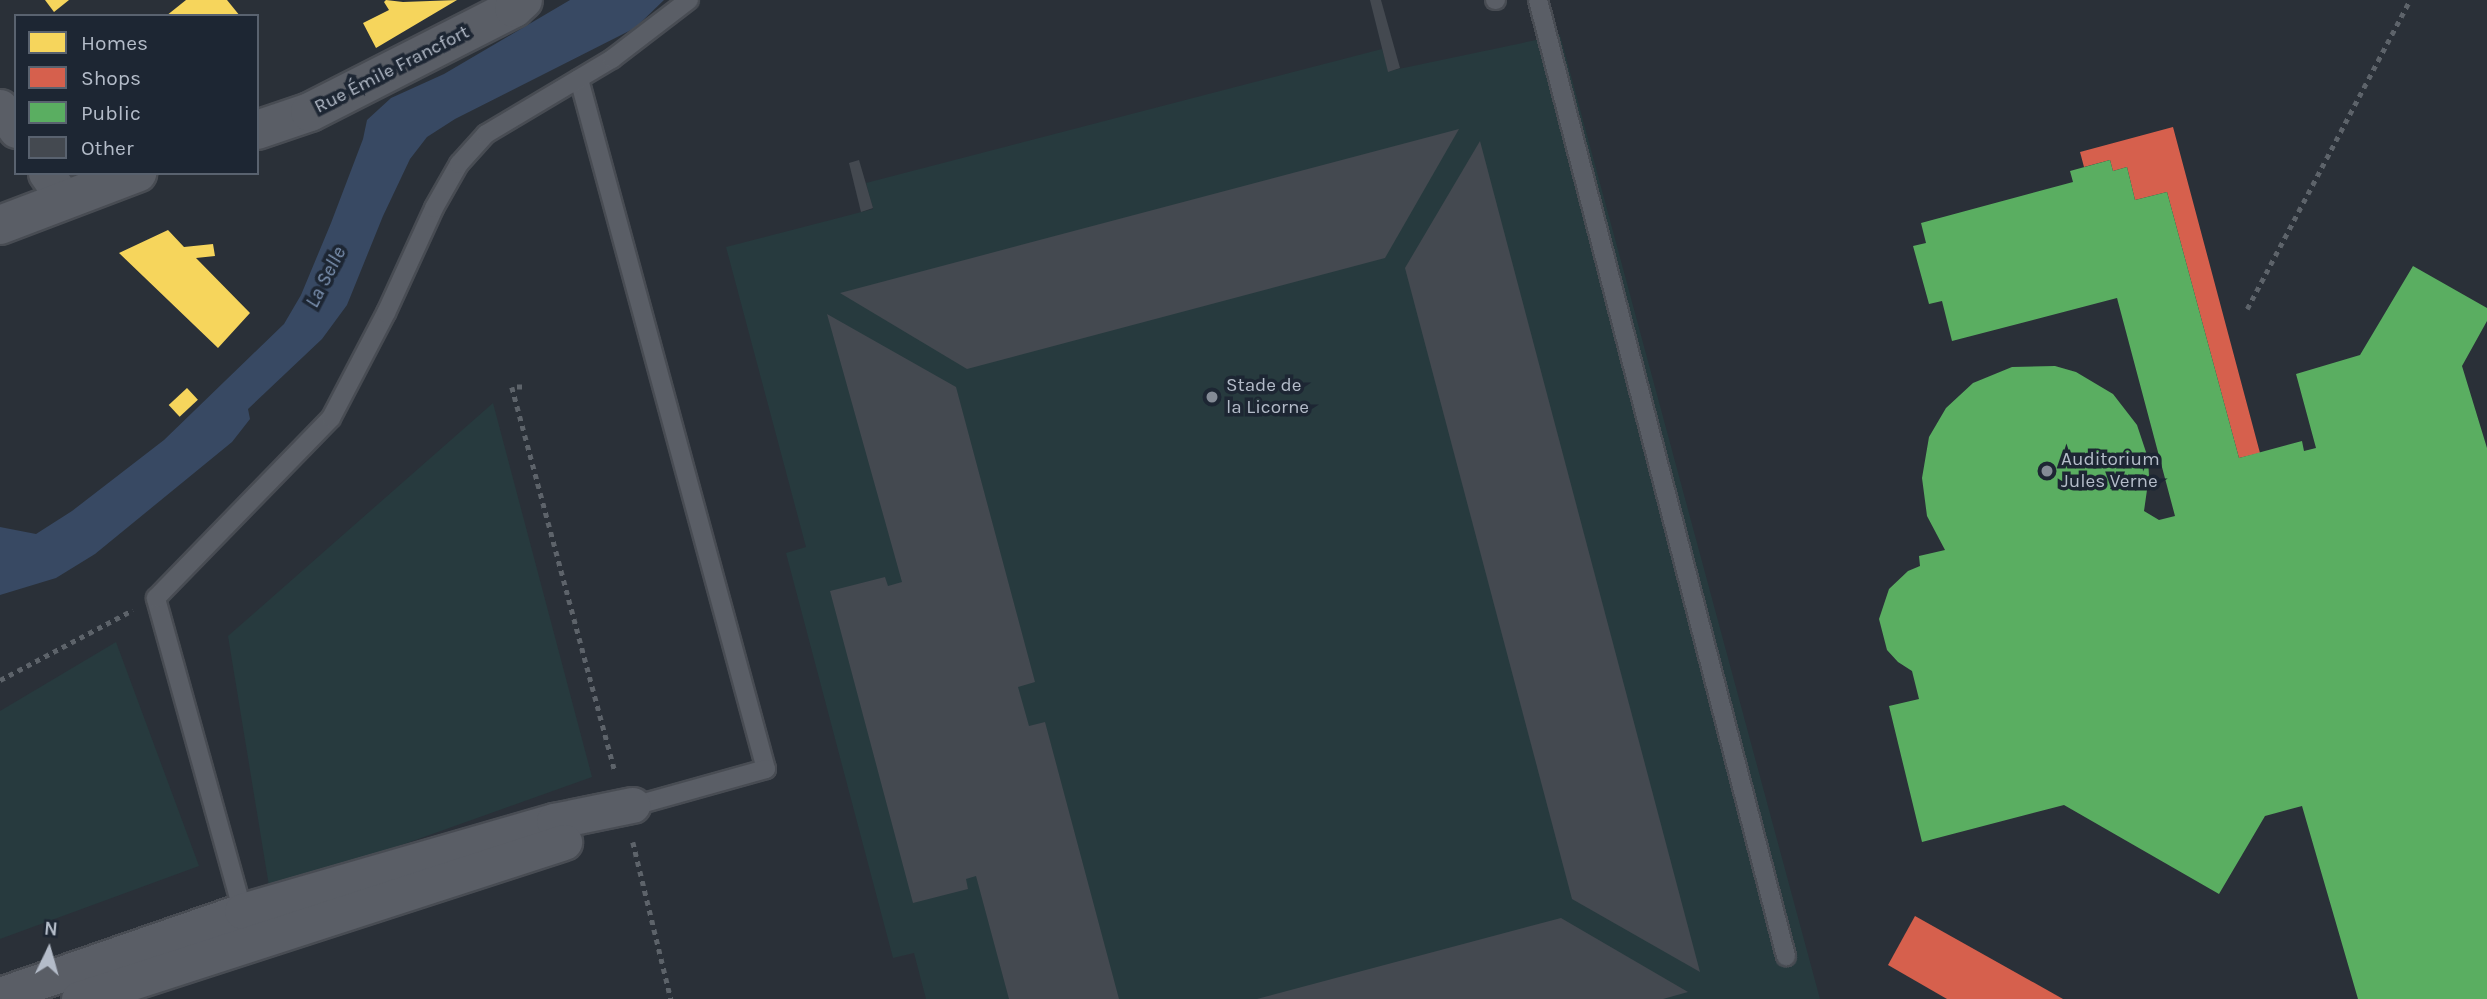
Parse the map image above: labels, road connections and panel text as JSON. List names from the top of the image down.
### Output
{
  "streets": {
    "street": ["Rue Émile Francfort"]
  },
  "water": ["La Selle"],
  "places": ["Stade de la Licorne", "Auditorium Jules Verne"],
  "legend": [
    "Homes",
    "Shops",
    "Public",
    "Other"
  ],
  "north": "top"
}
